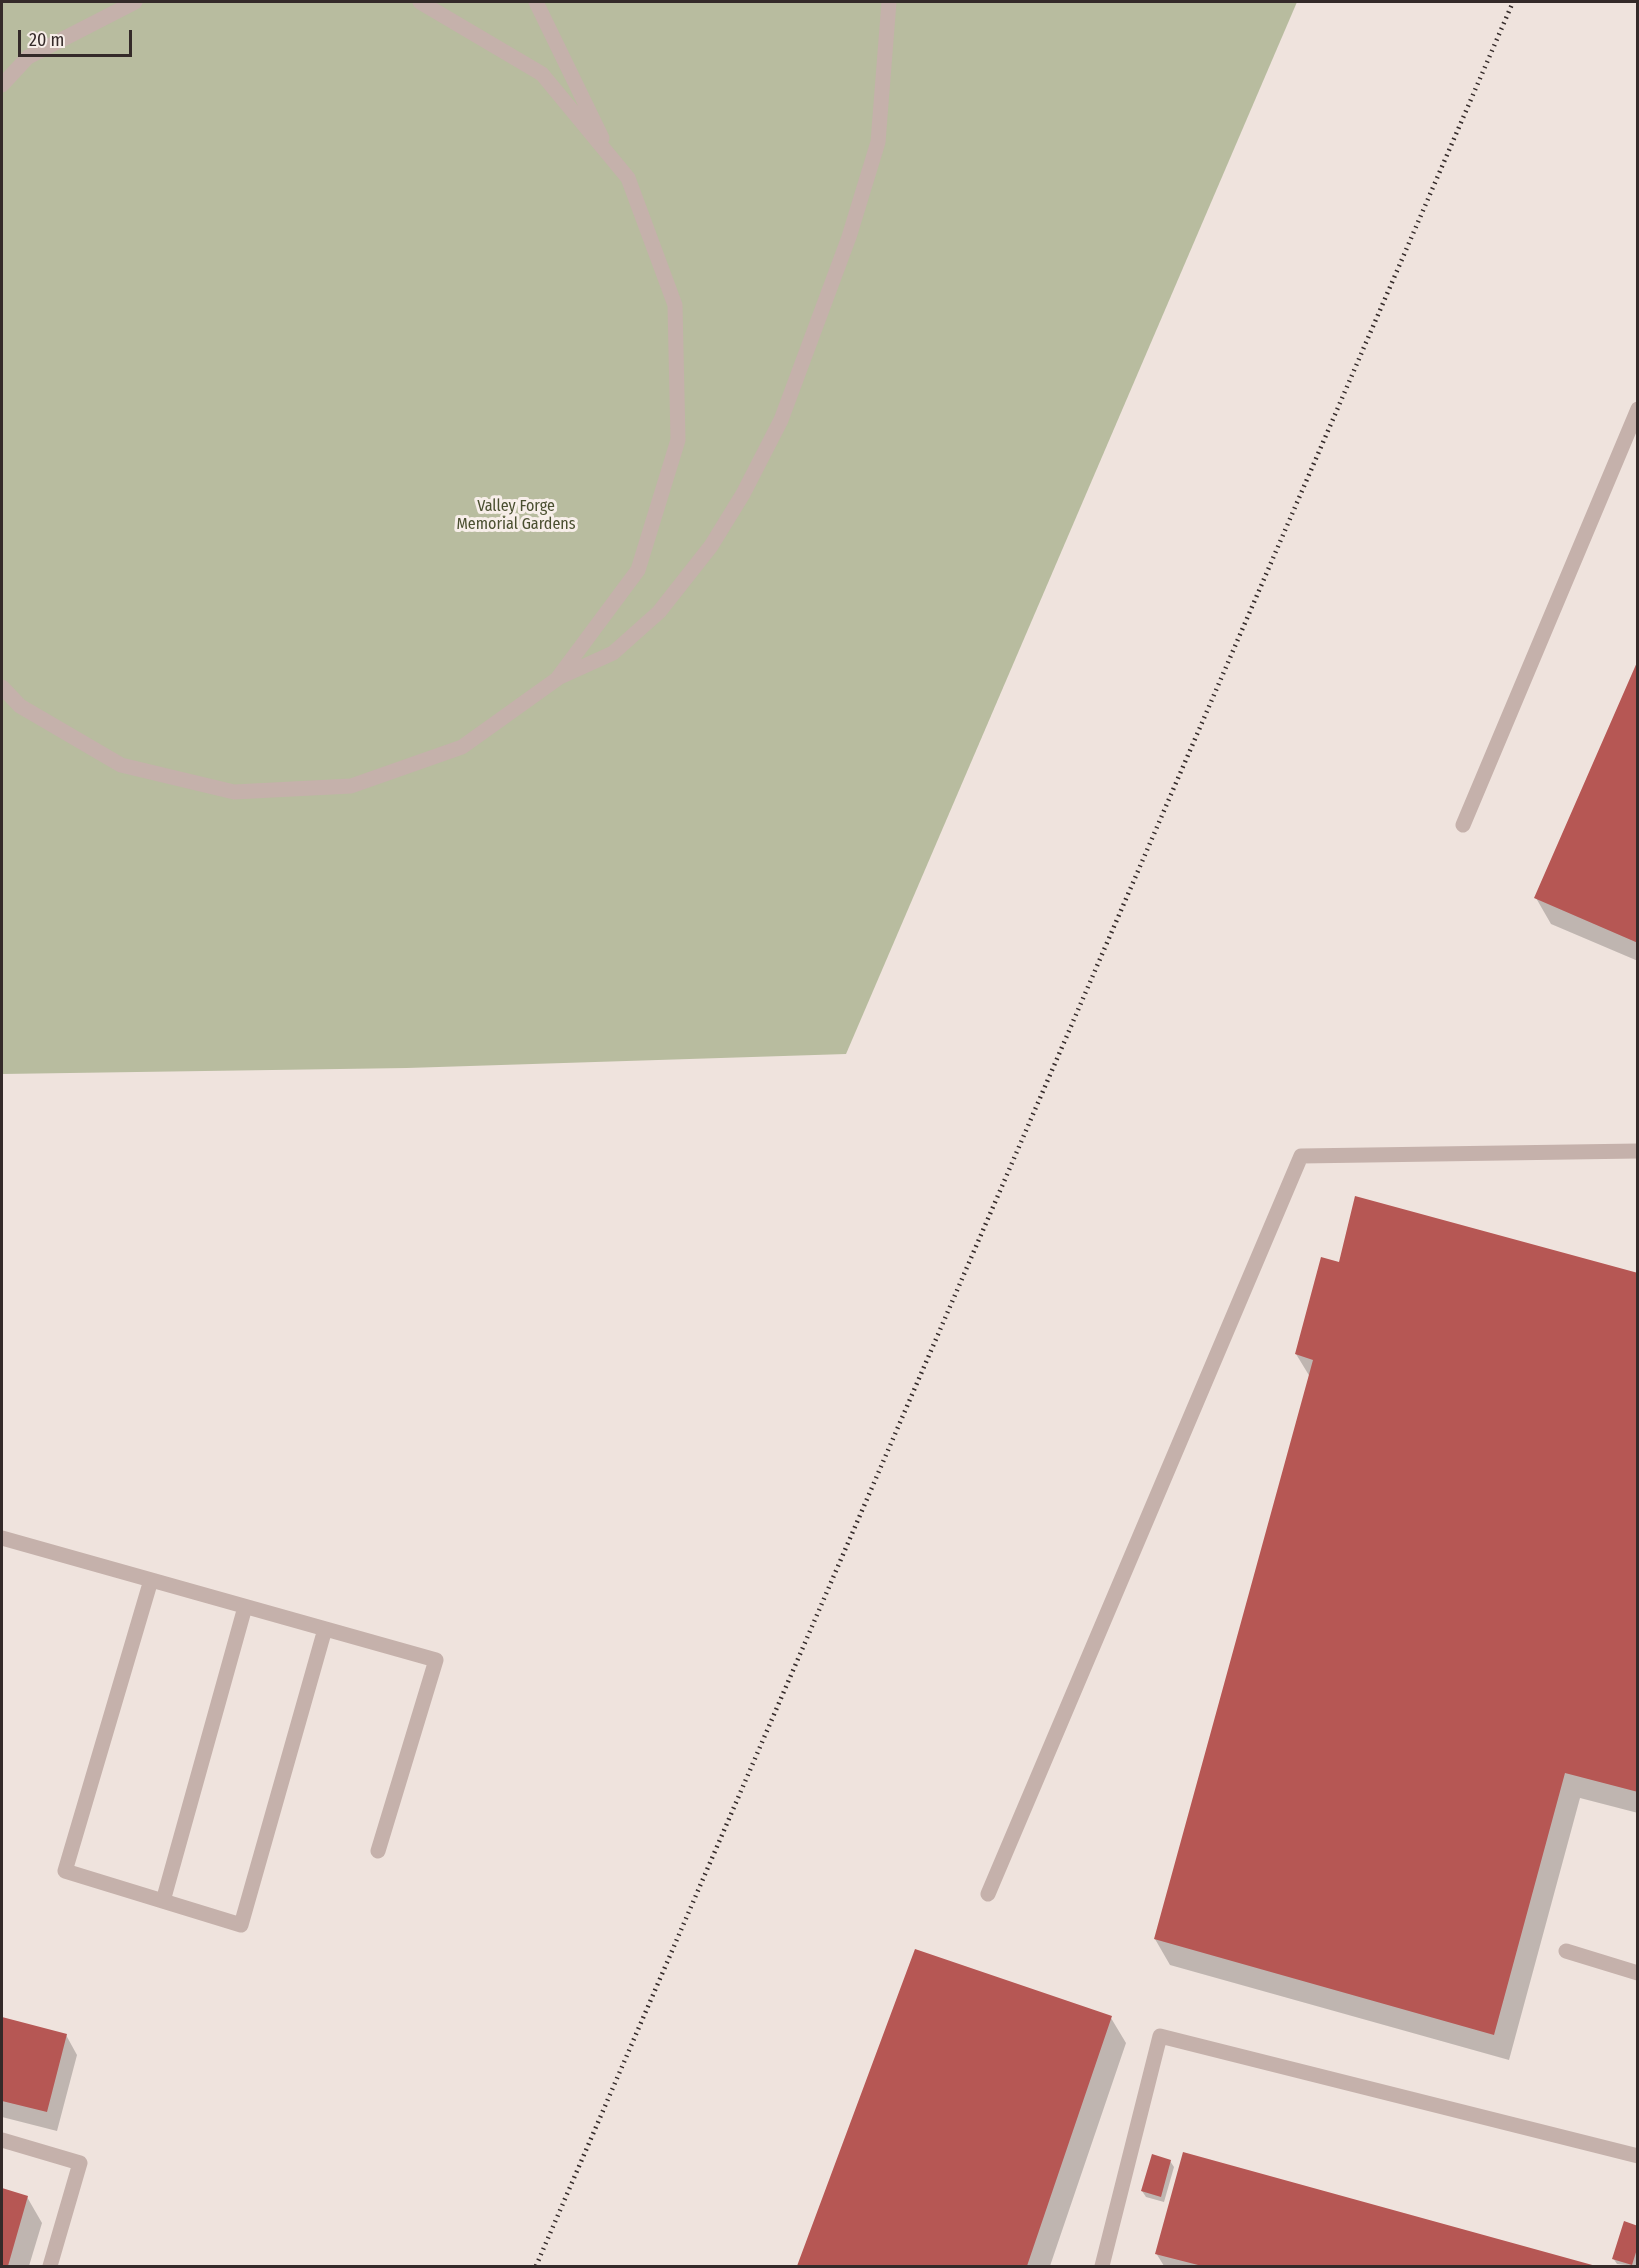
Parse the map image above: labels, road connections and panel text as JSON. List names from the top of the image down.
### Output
{
  "parks": ["Valley Forge Memorial Gardens"],
  "scale_bar": "20 m"
}
